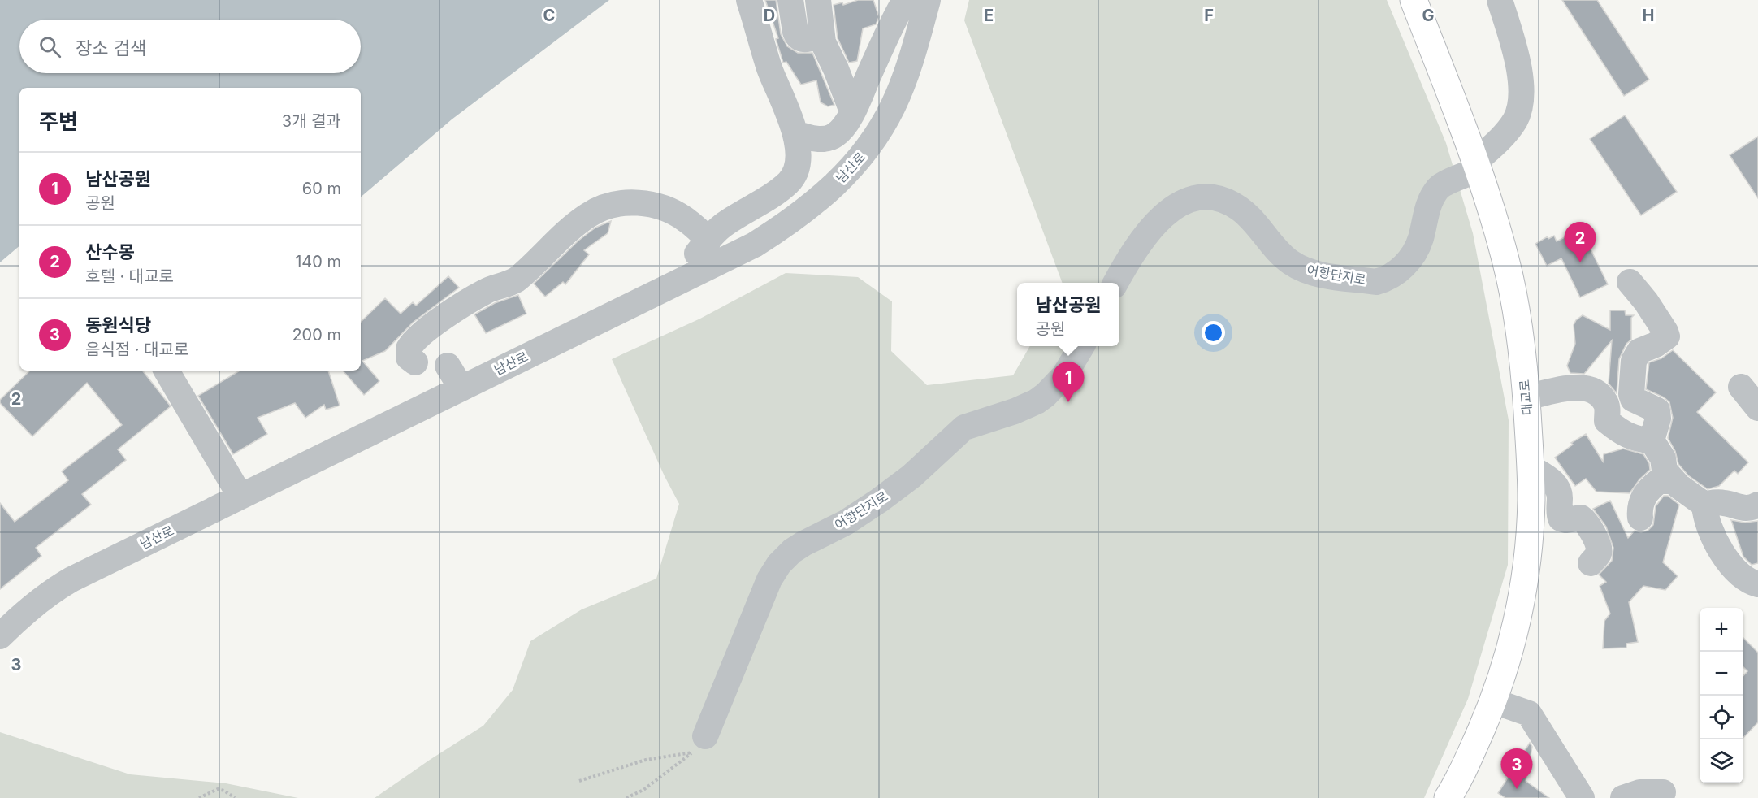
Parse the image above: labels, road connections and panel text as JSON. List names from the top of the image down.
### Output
{
  "streets": {
    "main road": ["대교로"],
    "street": ["남산로", "어항단지로"]
  },
  "crossings": [
    ["어항단지로", "대교로"]
  ],
  "page": {
    "search": "장소 검색",
    "heading": ["주변", "3개 결과"],
    "list": [
      {
        "mark": "1",
        "name": "남산공원",
        "note": "공원",
        "value": "60 m"
      },
      {
        "mark": "2",
        "name": "산수몽",
        "note": "호텔 · 대교로",
        "value": "140 m"
      },
      {
        "mark": "3",
        "name": "동원식당",
        "note": "음식점 · 대교로",
        "value": "200 m"
      }
    ],
    "pins": ["2", "1", "3"],
    "popup": ["남산공원", "공원"],
    "map_buttons": ["+", "−"]
  },
  "grid": {
    "columns": [
      "C",
      "D",
      "E",
      "F",
      "G",
      "H"
    ],
    "rows": ["2", "3"]
  }
}
